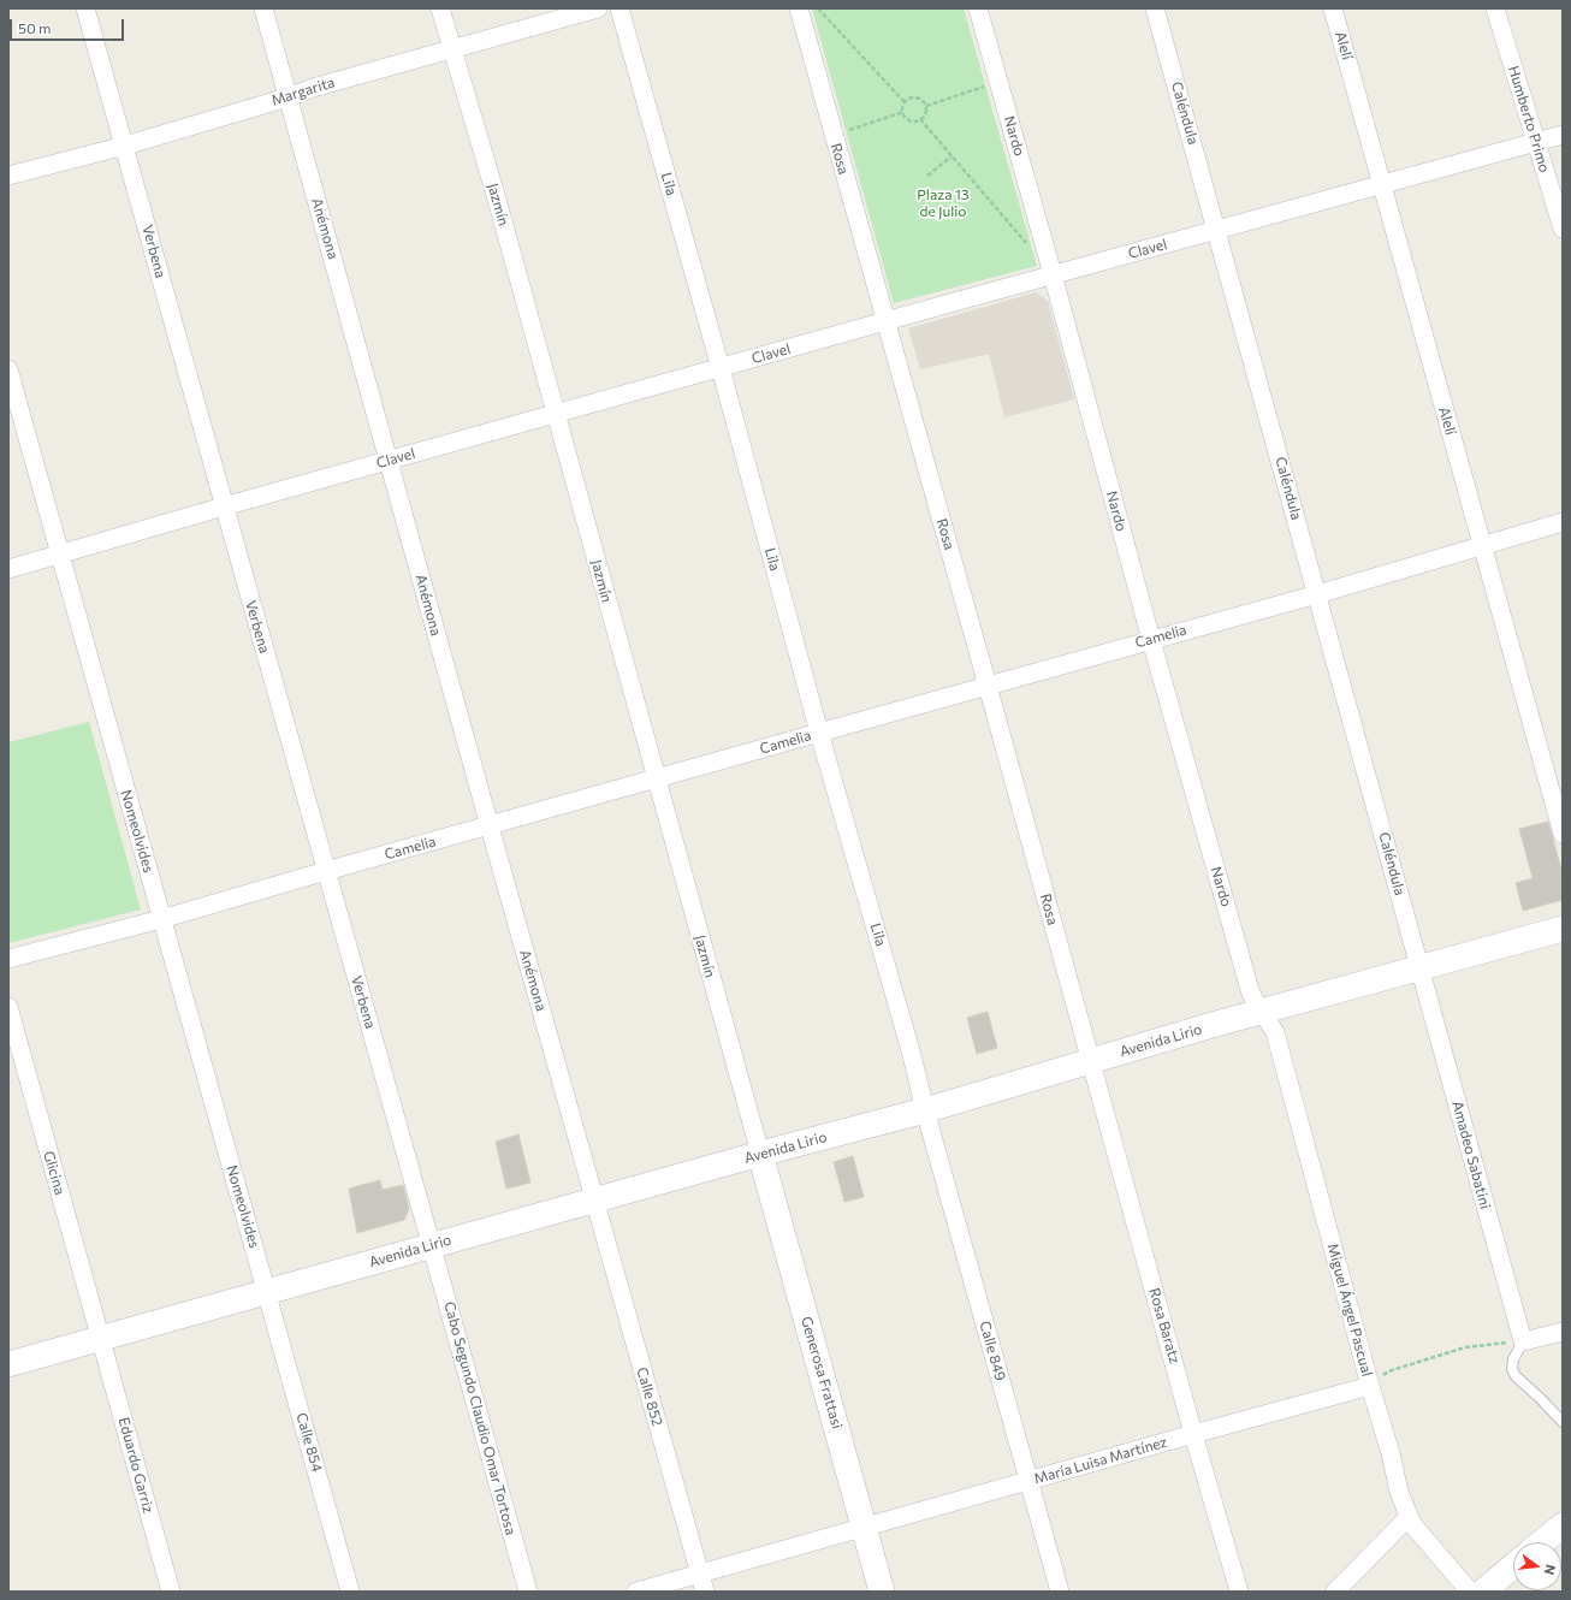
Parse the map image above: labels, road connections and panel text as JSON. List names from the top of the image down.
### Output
{
  "streets": {
    "main road": ["Avenida Lirio", "Generosa Frattasi"],
    "street": [
      "Alelí",
      "Margarita",
      "Caléndula",
      "Humberto Primo",
      "Nardo",
      "Rosa",
      "Lila",
      "Jazmín",
      "Anémona",
      "Clavel",
      "Verbena",
      "Camelia",
      "Nomeolvides",
      "Amadeo Sabatini",
      "Glicina",
      "Miguel Ángel Pascual",
      "Rosa Baratz",
      "Calle 849",
      "Calle 852",
      "Cabo Segundo Claudio Omar Tortosa",
      "Calle 854",
      "María Luisa Martínez",
      "Eduardo Garriz"
    ]
  },
  "crossings": [
    ["Alelí", "Clavel"],
    ["Alelí", "Camelia"],
    ["Margarita", "Jazmín"],
    ["Margarita", "Anémona"],
    ["Margarita", "Verbena"],
    ["Caléndula", "Clavel"],
    ["Caléndula", "Camelia"],
    ["Caléndula", "Avenida Lirio"],
    ["Caléndula", "Amadeo Sabatini"],
    ["Humberto Primo", "Clavel"],
    ["Nardo", "Clavel"],
    ["Nardo", "Camelia"],
    ["Nardo", "Avenida Lirio"],
    ["Nardo", "Miguel Ángel Pascual"],
    ["Rosa", "Clavel"],
    ["Rosa", "Camelia"],
    ["Rosa", "Avenida Lirio"],
    ["Rosa", "Rosa Baratz"],
    ["Lila", "Clavel"],
    ["Lila", "Camelia"],
    ["Lila", "Avenida Lirio"],
    ["Lila", "Calle 849"],
    ["Jazmín", "Clavel"],
    ["Jazmín", "Camelia"],
    ["Jazmín", "Avenida Lirio"],
    ["Jazmín", "Generosa Frattasi"],
    ["Anémona", "Clavel"],
    ["Anémona", "Camelia"],
    ["Anémona", "Avenida Lirio"],
    ["Anémona", "Calle 852"],
    ["Clavel", "Verbena"],
    ["Clavel", "Nomeolvides"],
    ["Verbena", "Camelia"],
    ["Verbena", "Avenida Lirio"],
    ["Verbena", "Cabo Segundo Claudio Omar Tortosa"],
    ["Camelia", "Nomeolvides"],
    ["Nomeolvides", "Avenida Lirio"],
    ["Nomeolvides", "Calle 854"],
    ["Avenida Lirio", "Amadeo Sabatini"],
    ["Avenida Lirio", "Glicina"],
    ["Avenida Lirio", "Miguel Ángel Pascual"],
    ["Avenida Lirio", "Rosa Baratz"],
    ["Avenida Lirio", "Calle 849"],
    ["Avenida Lirio", "Generosa Frattasi"],
    ["Avenida Lirio", "Calle 852"],
    ["Avenida Lirio", "Cabo Segundo Claudio Omar Tortosa"],
    ["Avenida Lirio", "Calle 854"],
    ["Avenida Lirio", "Eduardo Garriz"],
    ["Glicina", "Eduardo Garriz"],
    ["Miguel Ángel Pascual", "María Luisa Martínez"],
    ["Rosa Baratz", "María Luisa Martínez"],
    ["Calle 849", "María Luisa Martínez"],
    ["Generosa Frattasi", "María Luisa Martínez"],
    ["Calle 852", "María Luisa Martínez"]
  ],
  "parks": ["Plaza 13 de Julio"],
  "scale_bar": "50 m",
  "north": "right"
}
